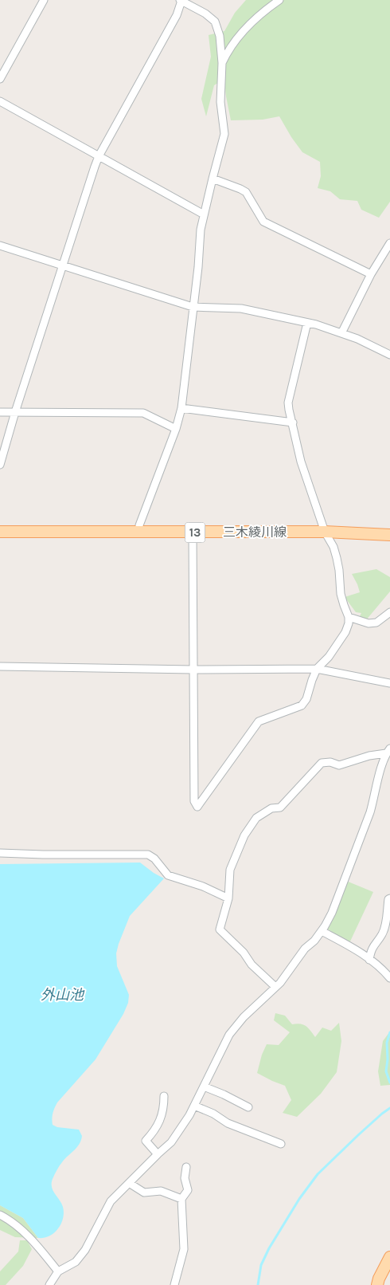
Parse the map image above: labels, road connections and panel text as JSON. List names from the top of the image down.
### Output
{
  "streets": {
    "main road": ["三木綾川線", "13"]
  },
  "water": ["外山池"]
}
